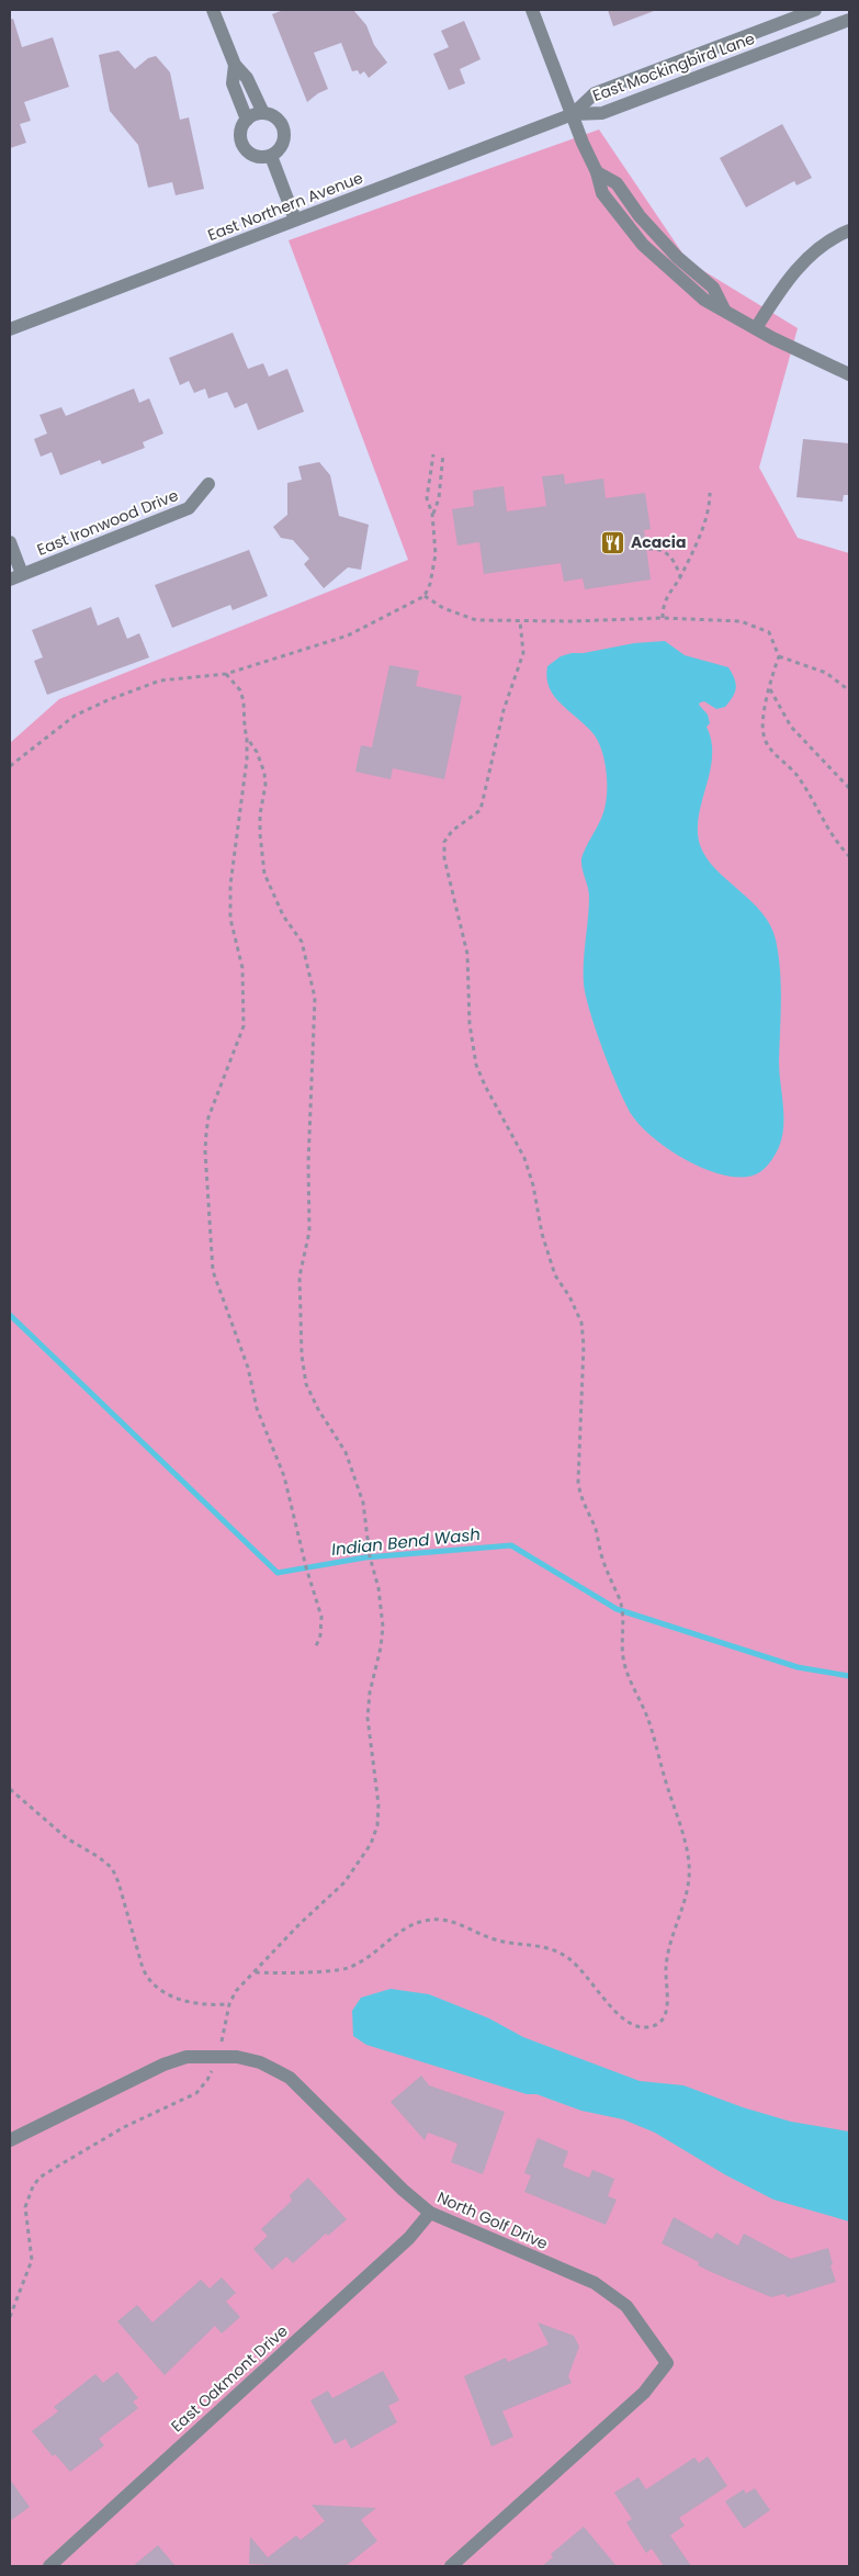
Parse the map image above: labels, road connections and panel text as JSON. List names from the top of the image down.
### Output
{
  "streets": {
    "street": [
      "East Mockingbird Lane",
      "East Northern Avenue",
      "East Ironwood Drive",
      "North Golf Drive",
      "East Oakmont Drive"
    ]
  },
  "crossings": [
    ["East Mockingbird Lane", "East Northern Avenue"],
    ["North Golf Drive", "East Oakmont Drive"]
  ],
  "water": ["Indian Bend Wash"],
  "places": {
    "restaurant": ["Acacia"]
  }
}
